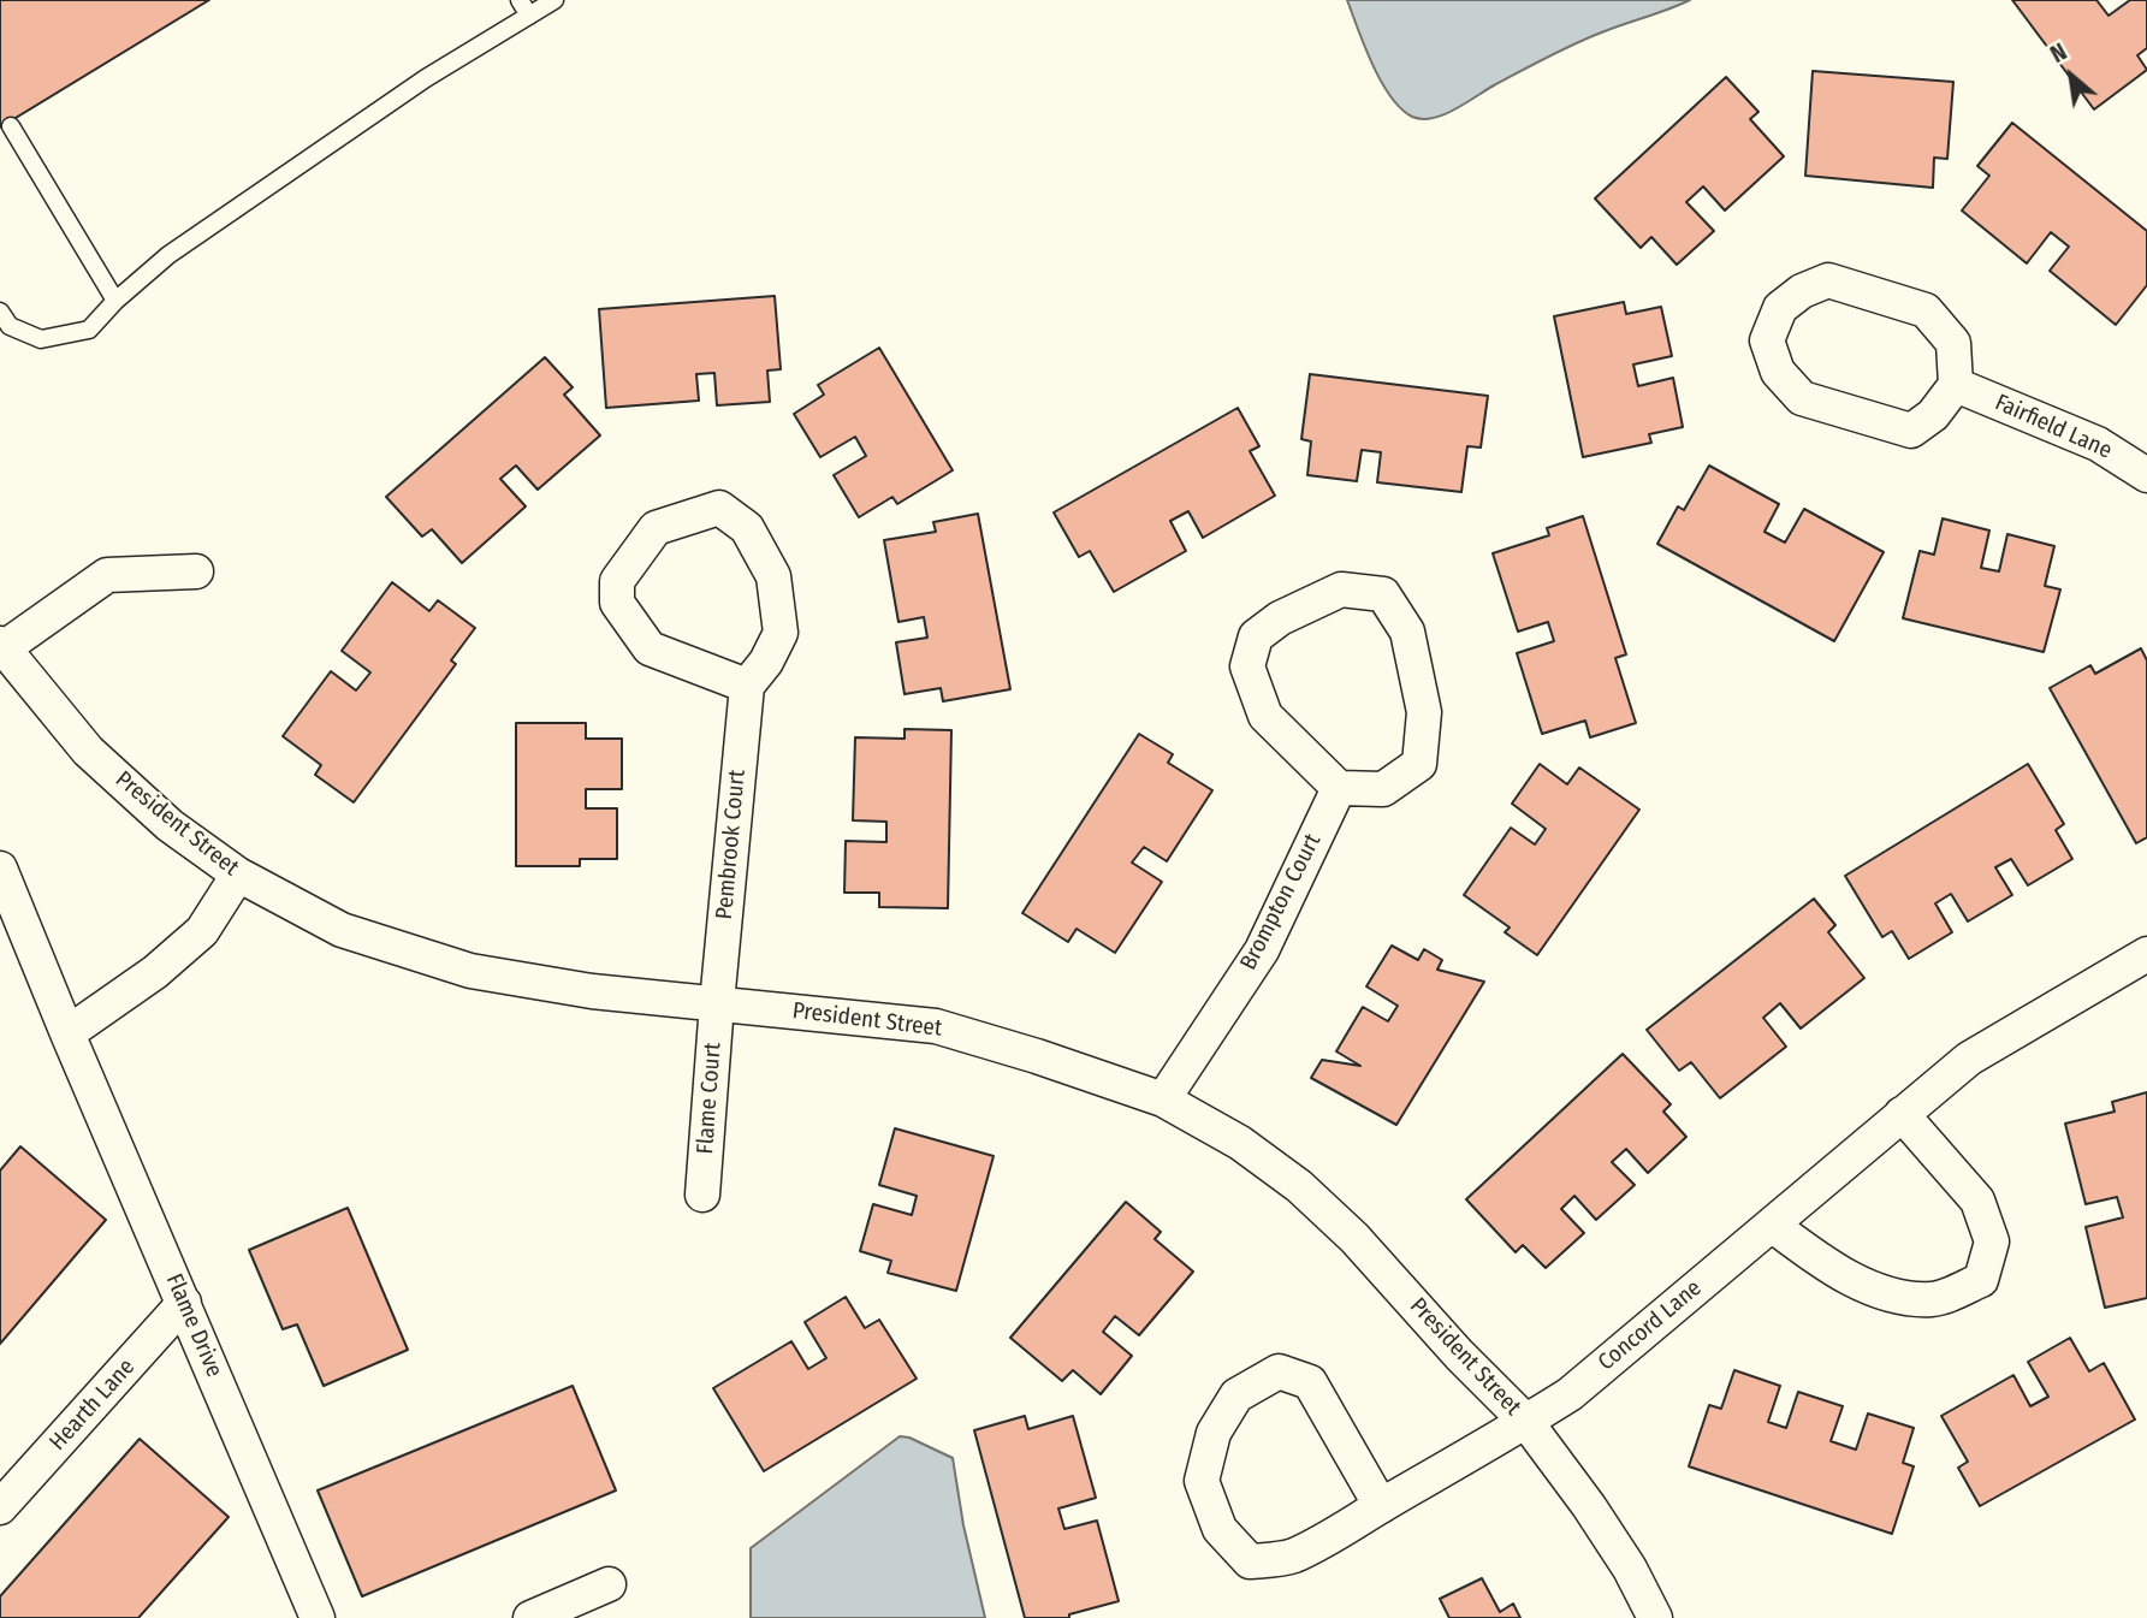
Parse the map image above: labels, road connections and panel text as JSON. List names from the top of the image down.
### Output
{
  "streets": {
    "street": [
      "Fairfield Lane",
      "President Street",
      "Pembrook Court",
      "Brompton Court",
      "Flame Court",
      "Flame Drive",
      "Concord Lane",
      "Hearth Lane"
    ]
  },
  "crossings": [
    ["President Street", "Pembrook Court"],
    ["President Street", "Brompton Court"],
    ["President Street", "Flame Court"],
    ["President Street", "Concord Lane"],
    ["Pembrook Court", "Flame Court"],
    ["Flame Drive", "Hearth Lane"]
  ],
  "north": "top left"
}
